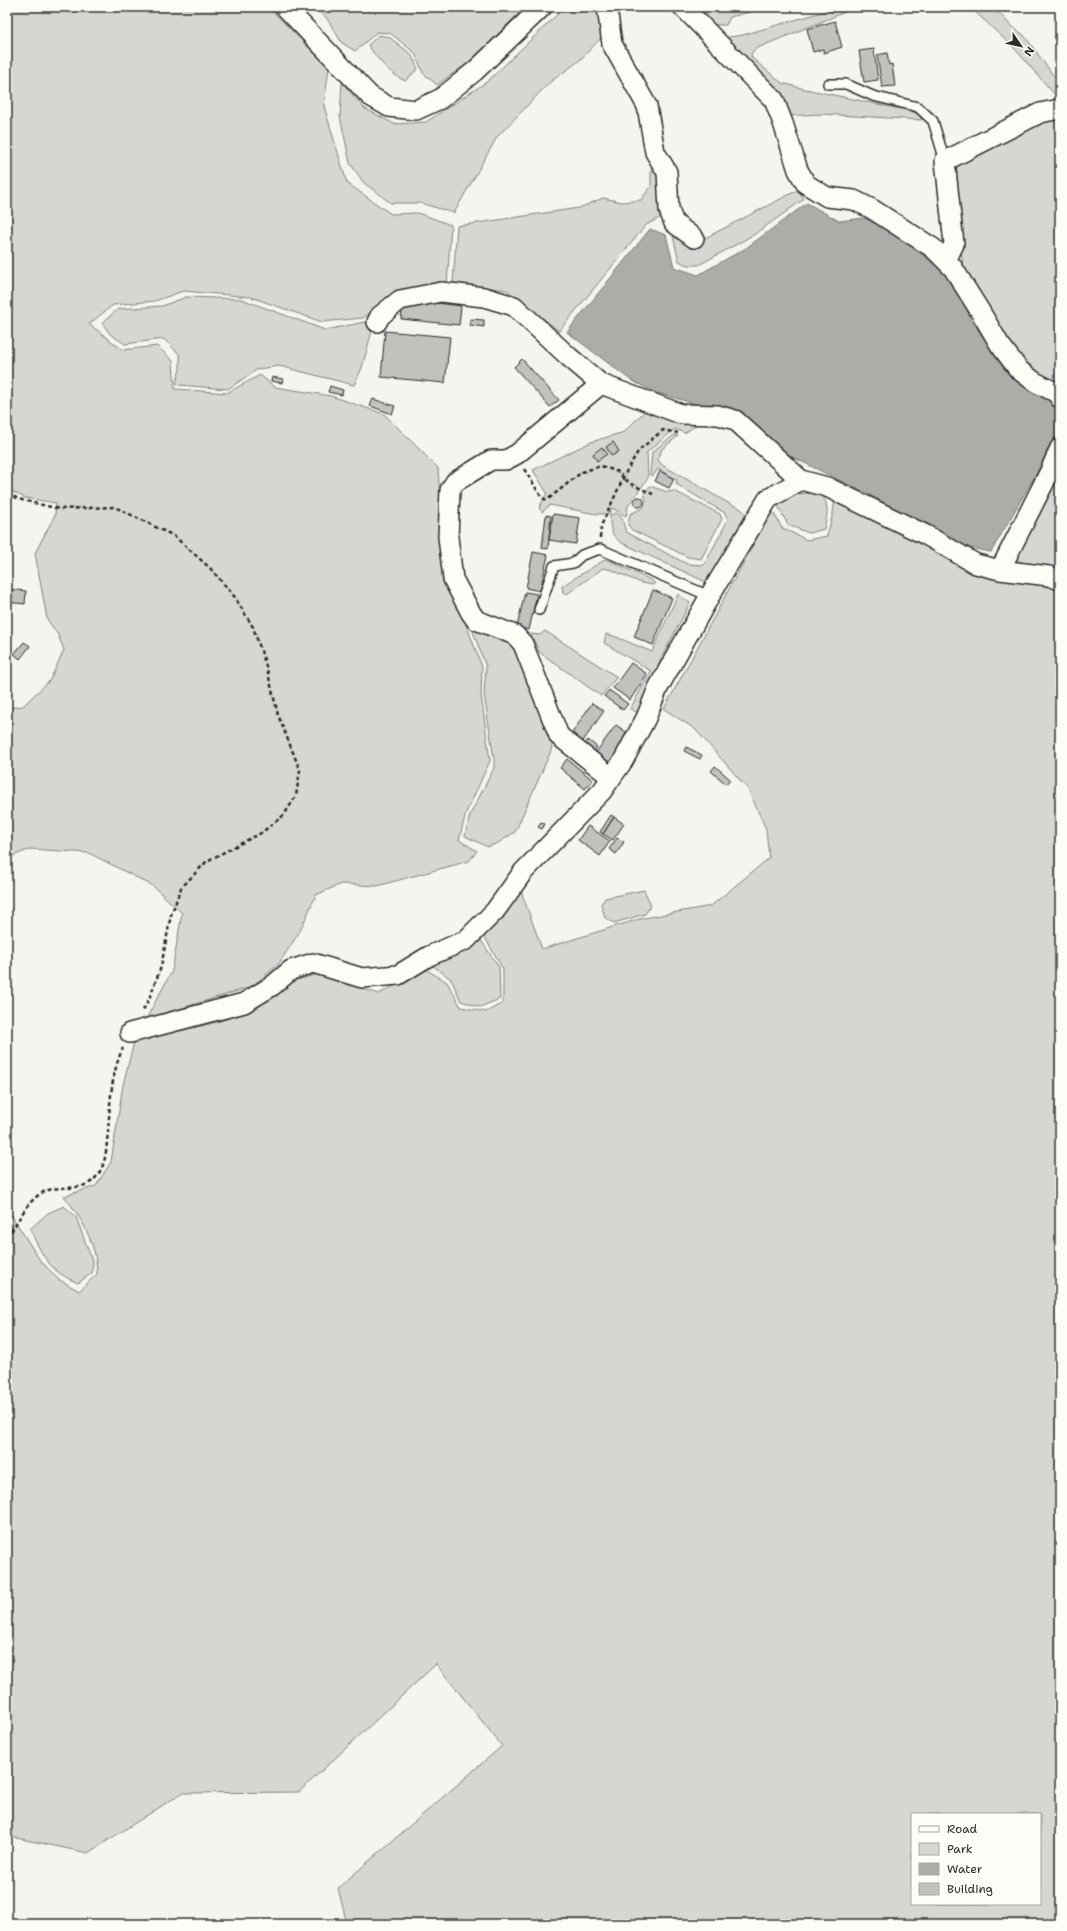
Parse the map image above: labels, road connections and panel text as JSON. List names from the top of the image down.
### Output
{
  "legend": [
    "Road",
    "Park",
    "Water",
    "Building"
  ],
  "north": "bottom right"
}
